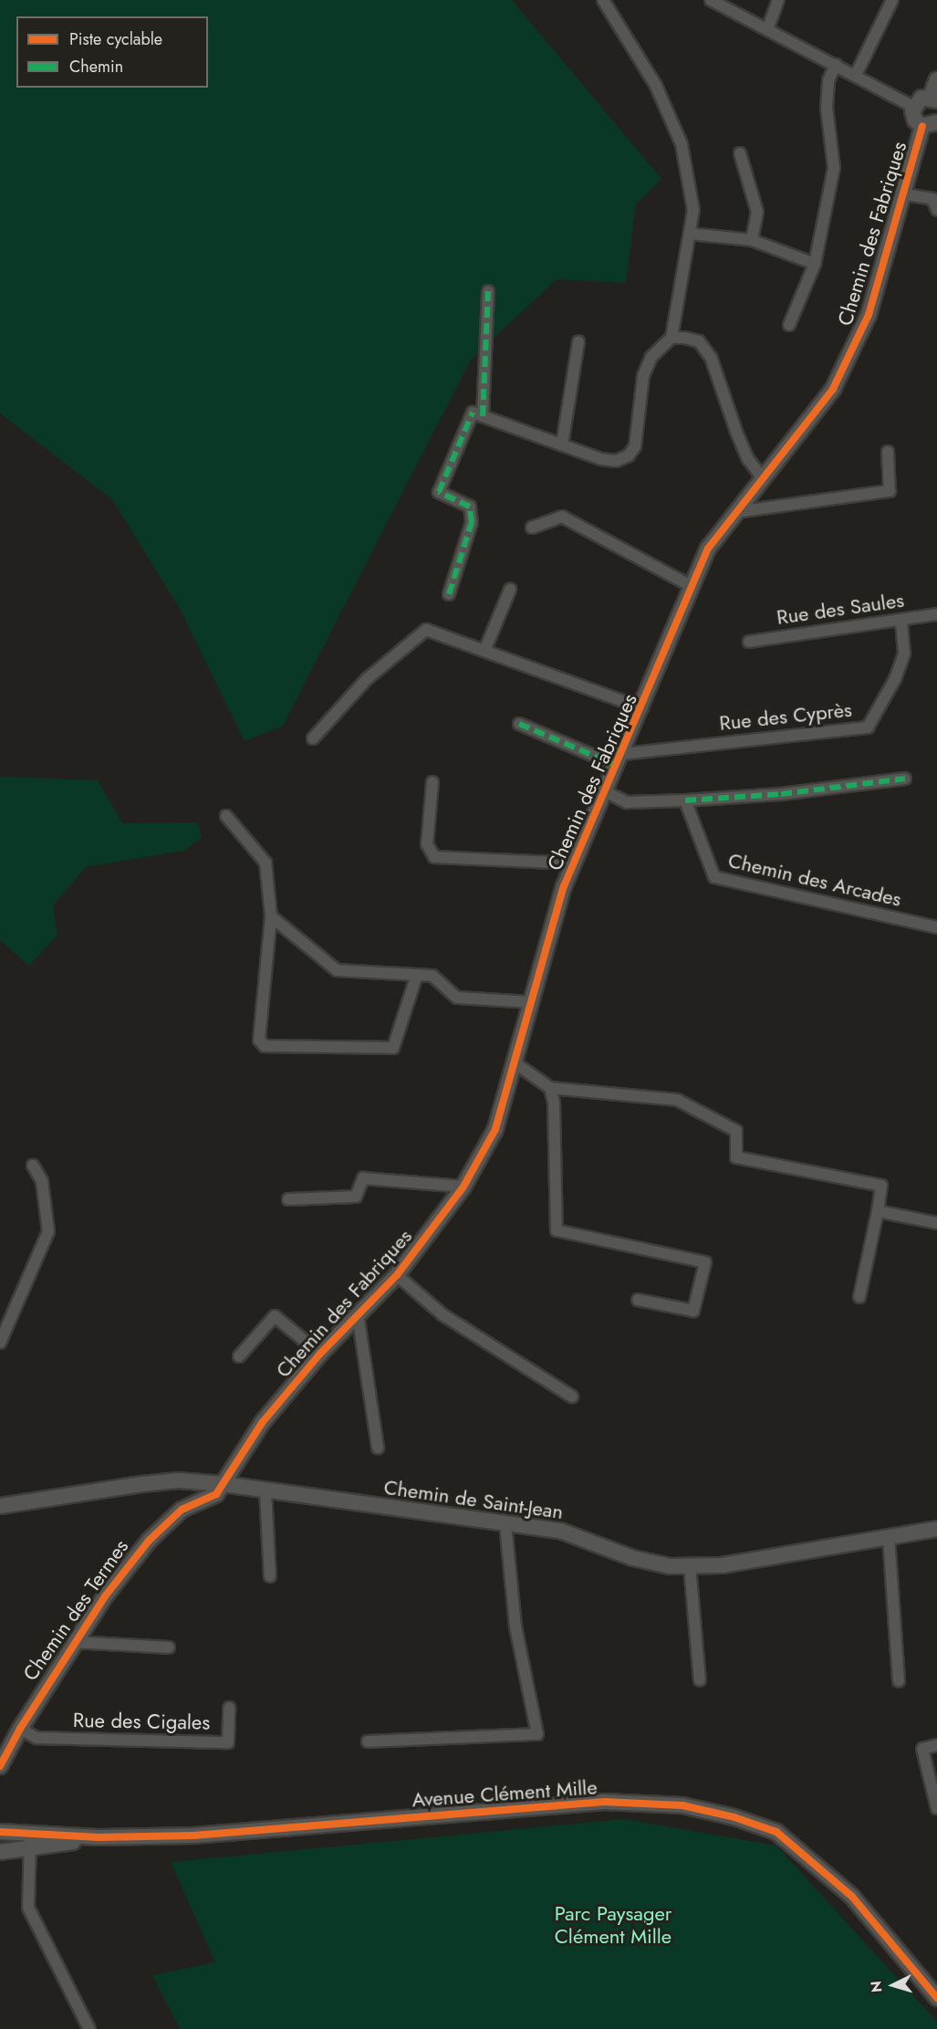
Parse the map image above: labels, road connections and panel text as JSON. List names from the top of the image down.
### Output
{
  "streets": {
    "street": [
      "Chemin des Fabriques",
      "Rue des Saules",
      "Rue des Cyprès",
      "Chemin des Arcades",
      "Chemin de Saint-Jean",
      "Chemin des Termes",
      "Rue des Cigales",
      "Avenue Clément Mille"
    ]
  },
  "crossings": [
    ["Chemin des Fabriques", "Rue des Cyprès"],
    ["Chemin des Fabriques", "Chemin de Saint-Jean"],
    ["Chemin des Fabriques", "Chemin des Termes"],
    ["Rue des Saules", "Rue des Cyprès"],
    ["Chemin de Saint-Jean", "Chemin des Termes"],
    ["Chemin des Termes", "Rue des Cigales"]
  ],
  "parks": ["Parc Paysager Clément Mille"],
  "legend": ["Piste cyclable", "Chemin"],
  "north": "left"
}
